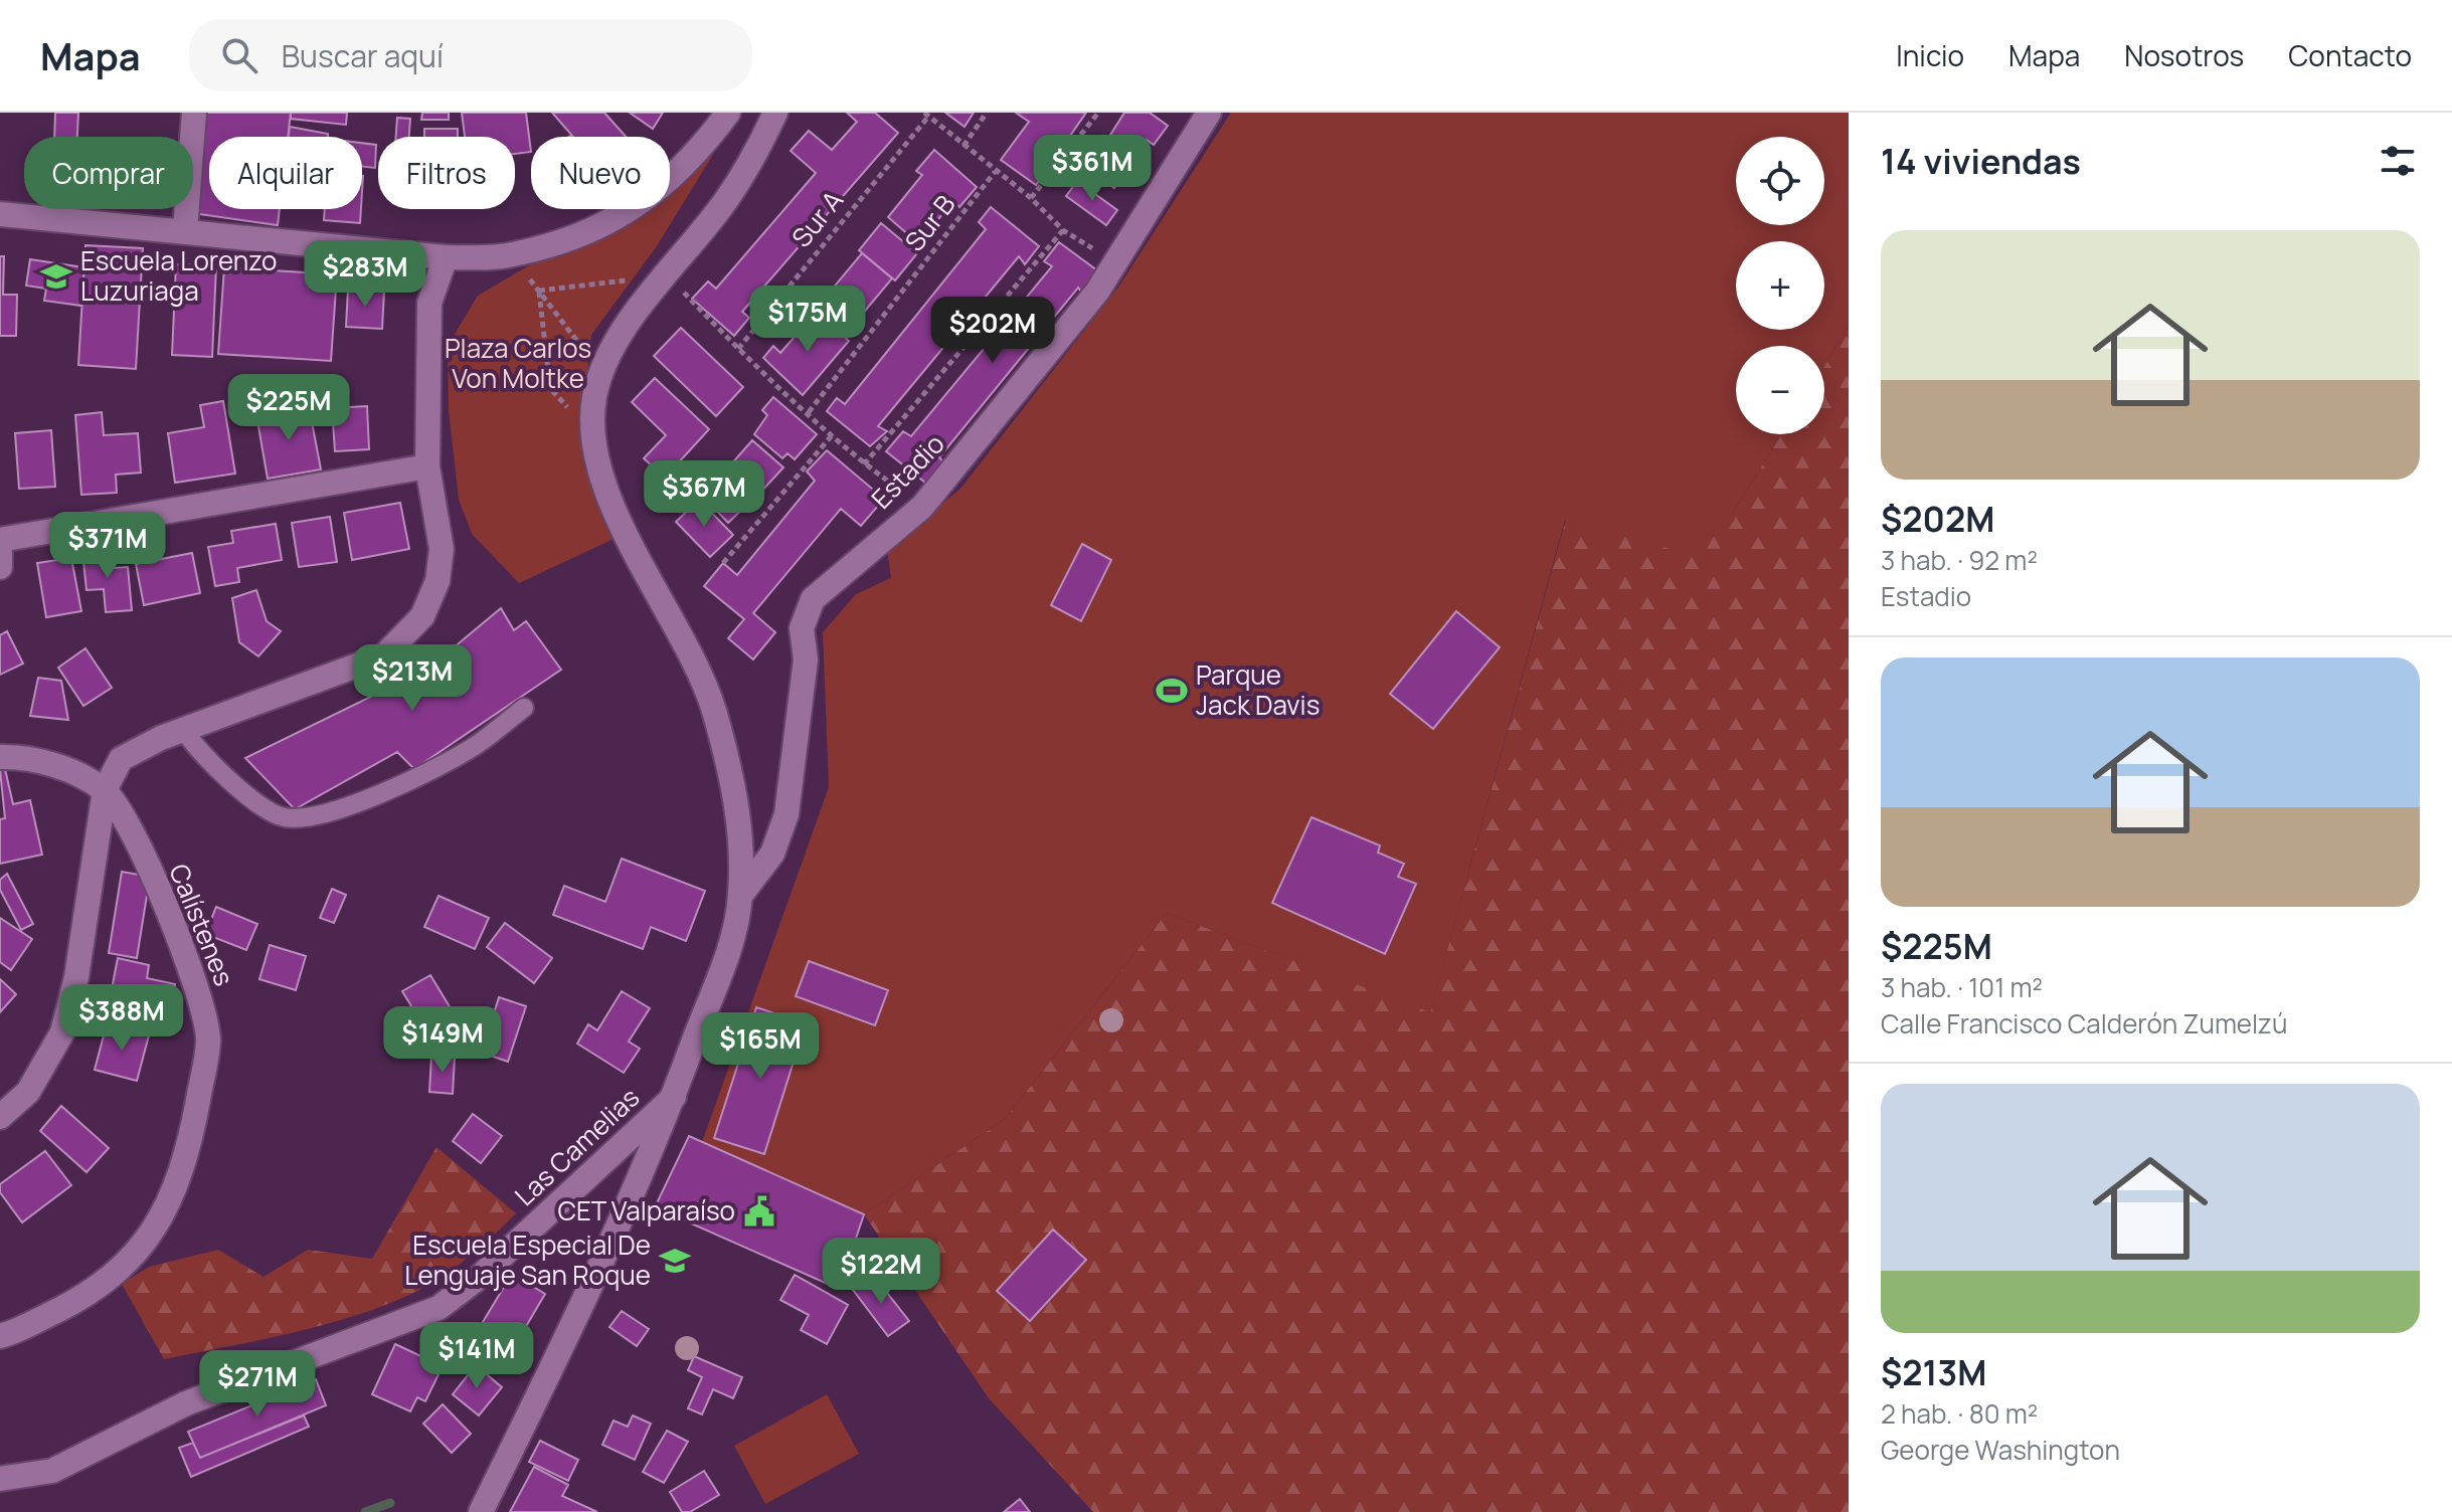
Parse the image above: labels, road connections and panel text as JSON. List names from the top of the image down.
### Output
{
  "streets": {
    "street": ["Estadio", "Calístenes", "Las Camelias"],
    "path": ["Sur A", "Sur B"]
  },
  "parks": ["Plaza Carlos Von Moltke"],
  "places": {
    "school or university": ["Escuela Lorenzo Luzuriaga", "Escuela Especial De Lenguaje San Roque"],
    "sports": ["Parque Jack Davis"],
    "public building": ["CET Valparaíso"]
  },
  "page": {
    "header": "Mapa",
    "search": "Buscar aquí",
    "nav": [
      "Inicio",
      "Mapa",
      "Nosotros",
      "Contacto"
    ],
    "heading": "14 viviendas",
    "price": [
      "$361M",
      "$283M",
      "$175M",
      "$202M",
      "$225M",
      "$367M",
      "$371M",
      "$213M",
      "$388M",
      "$149M",
      "$165M",
      "$122M",
      "$141M",
      "$271M"
    ],
    "map_buttons": ["+", "−"],
    "chip": [
      "Comprar",
      "Alquilar",
      "Filtros",
      "Nuevo"
    ],
    "list": [
      {
        "name": "$202M",
        "note": "3 hab. · 92 m² · Estadio"
      },
      {
        "name": "$225M",
        "note": "3 hab. · 101 m² · Calle Francisco Calderón Zumelzú"
      },
      {
        "name": "$213M",
        "note": "2 hab. · 80 m² · George Washington"
      }
    ]
  }
}
